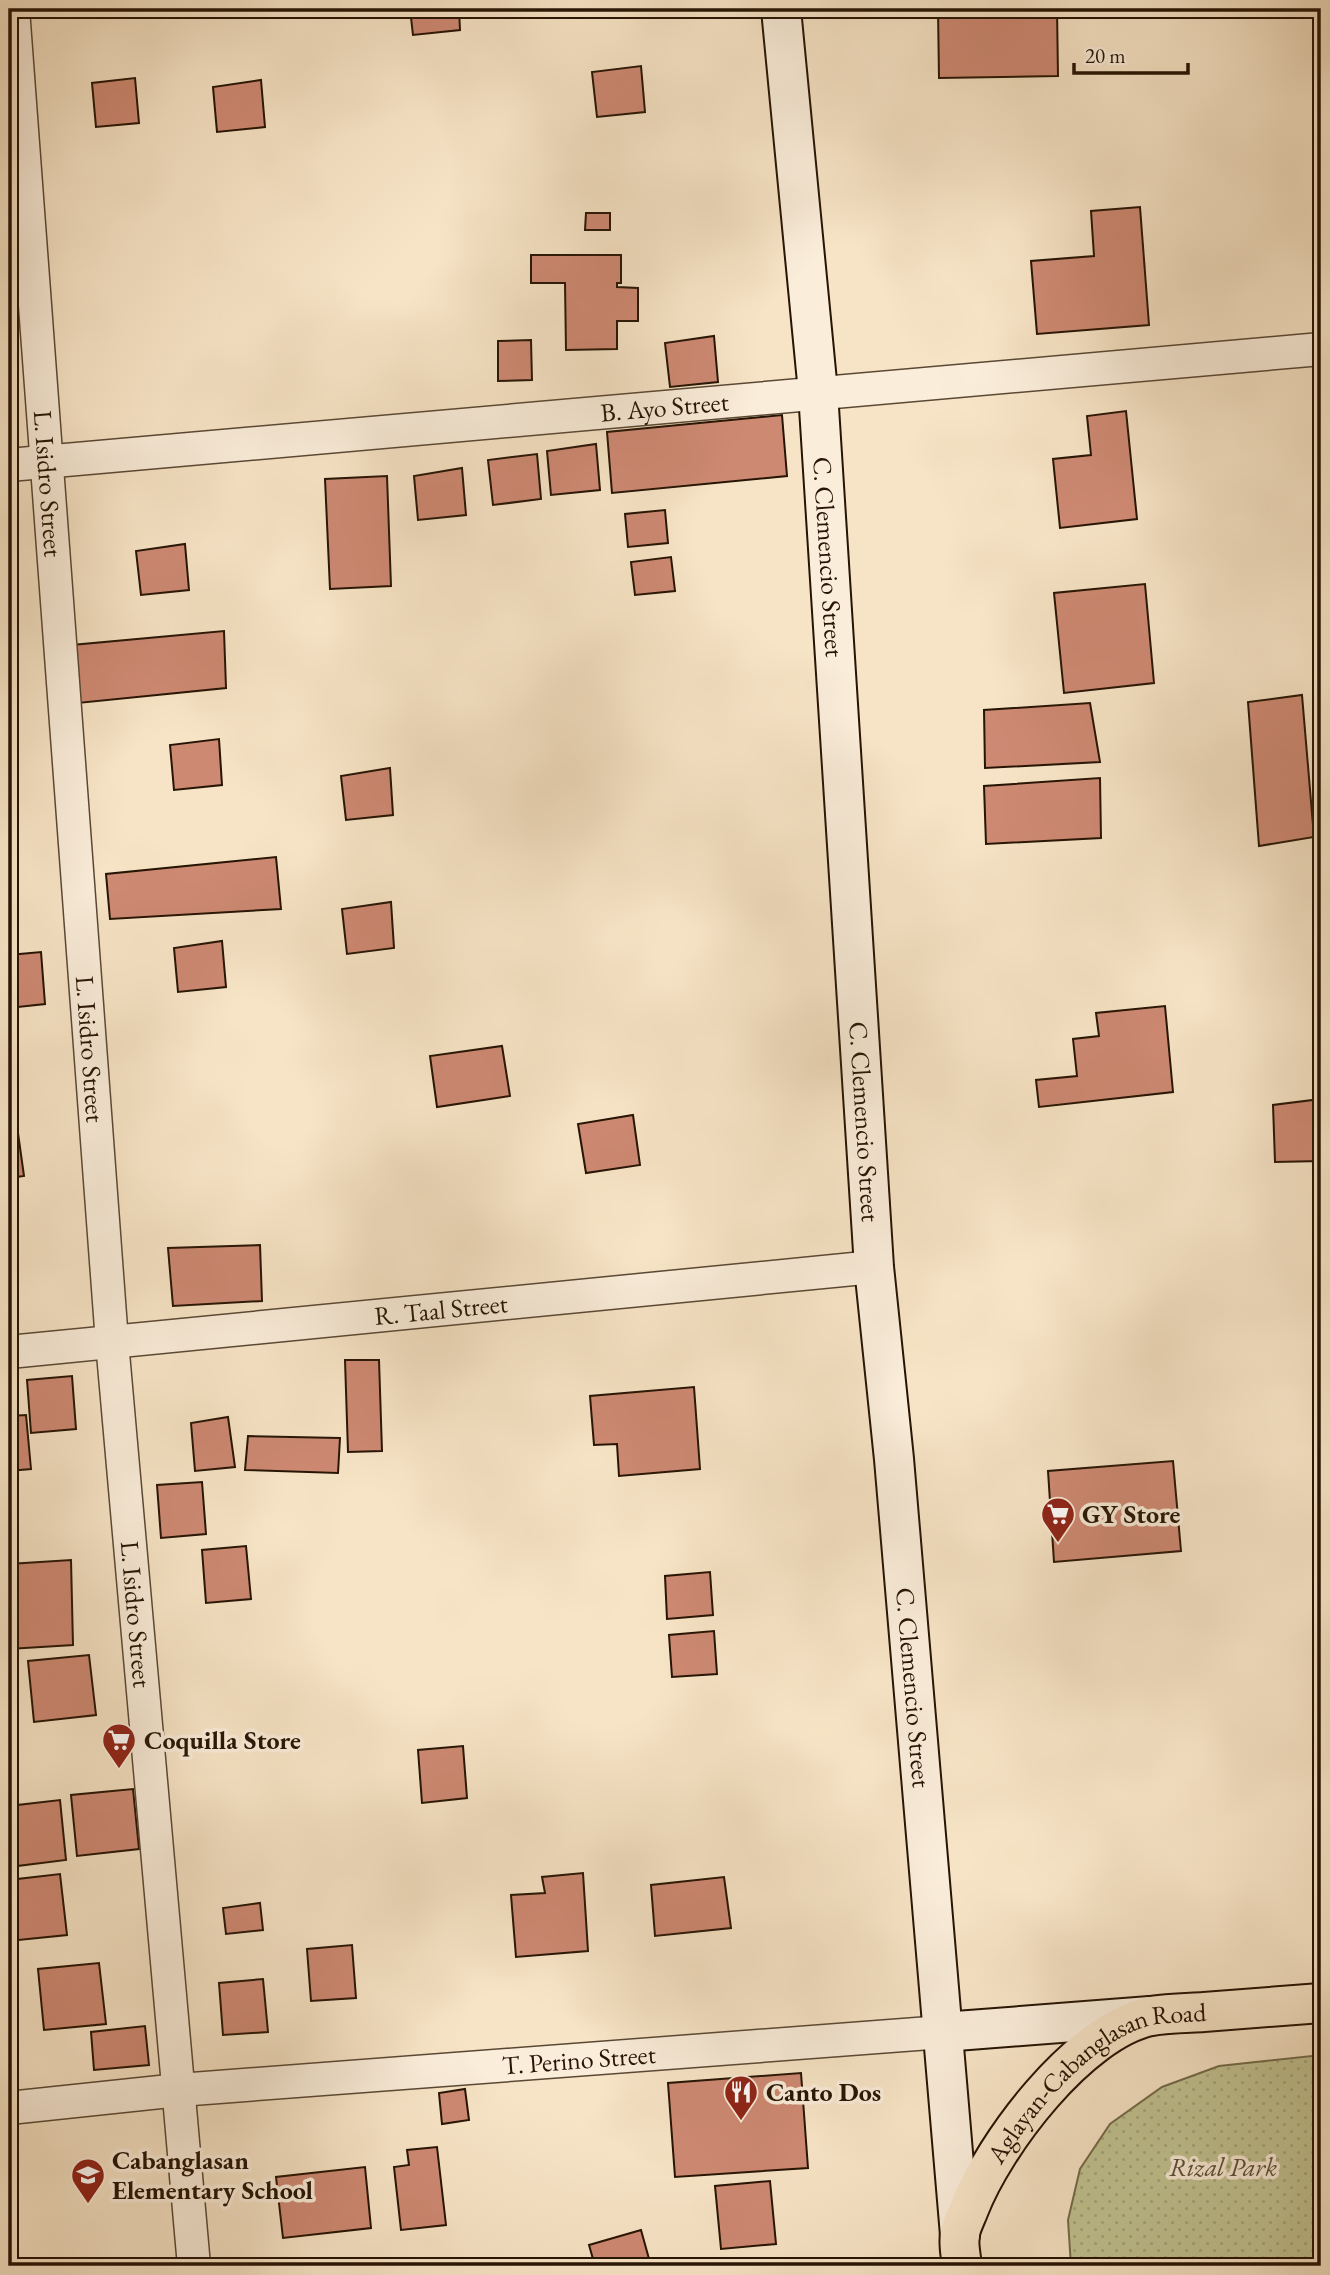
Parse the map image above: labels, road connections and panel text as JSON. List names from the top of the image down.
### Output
{
  "streets": {
    "main road": ["Aglayan-Cabanglasan Road"],
    "street": [
      "B. Ayo Street",
      "L. Isidro Street",
      "C. Clemencio Street",
      "R. Taal Street",
      "T. Perino Street"
    ]
  },
  "crossings": [
    ["B. Ayo Street", "L. Isidro Street"],
    ["B. Ayo Street", "C. Clemencio Street"],
    ["L. Isidro Street", "R. Taal Street"],
    ["L. Isidro Street", "T. Perino Street"],
    ["C. Clemencio Street", "R. Taal Street"],
    ["C. Clemencio Street", "T. Perino Street"],
    ["C. Clemencio Street", "Aglayan-Cabanglasan Road"],
    ["T. Perino Street", "Aglayan-Cabanglasan Road"]
  ],
  "parks": ["Rizal Park"],
  "places": {
    "supermarket": ["GY Store", "Coquilla Store"],
    "restaurant": ["Canto Dos"],
    "school or university": ["Cabanglasan Elementary School"]
  },
  "scale_bar": "20 m"
}
